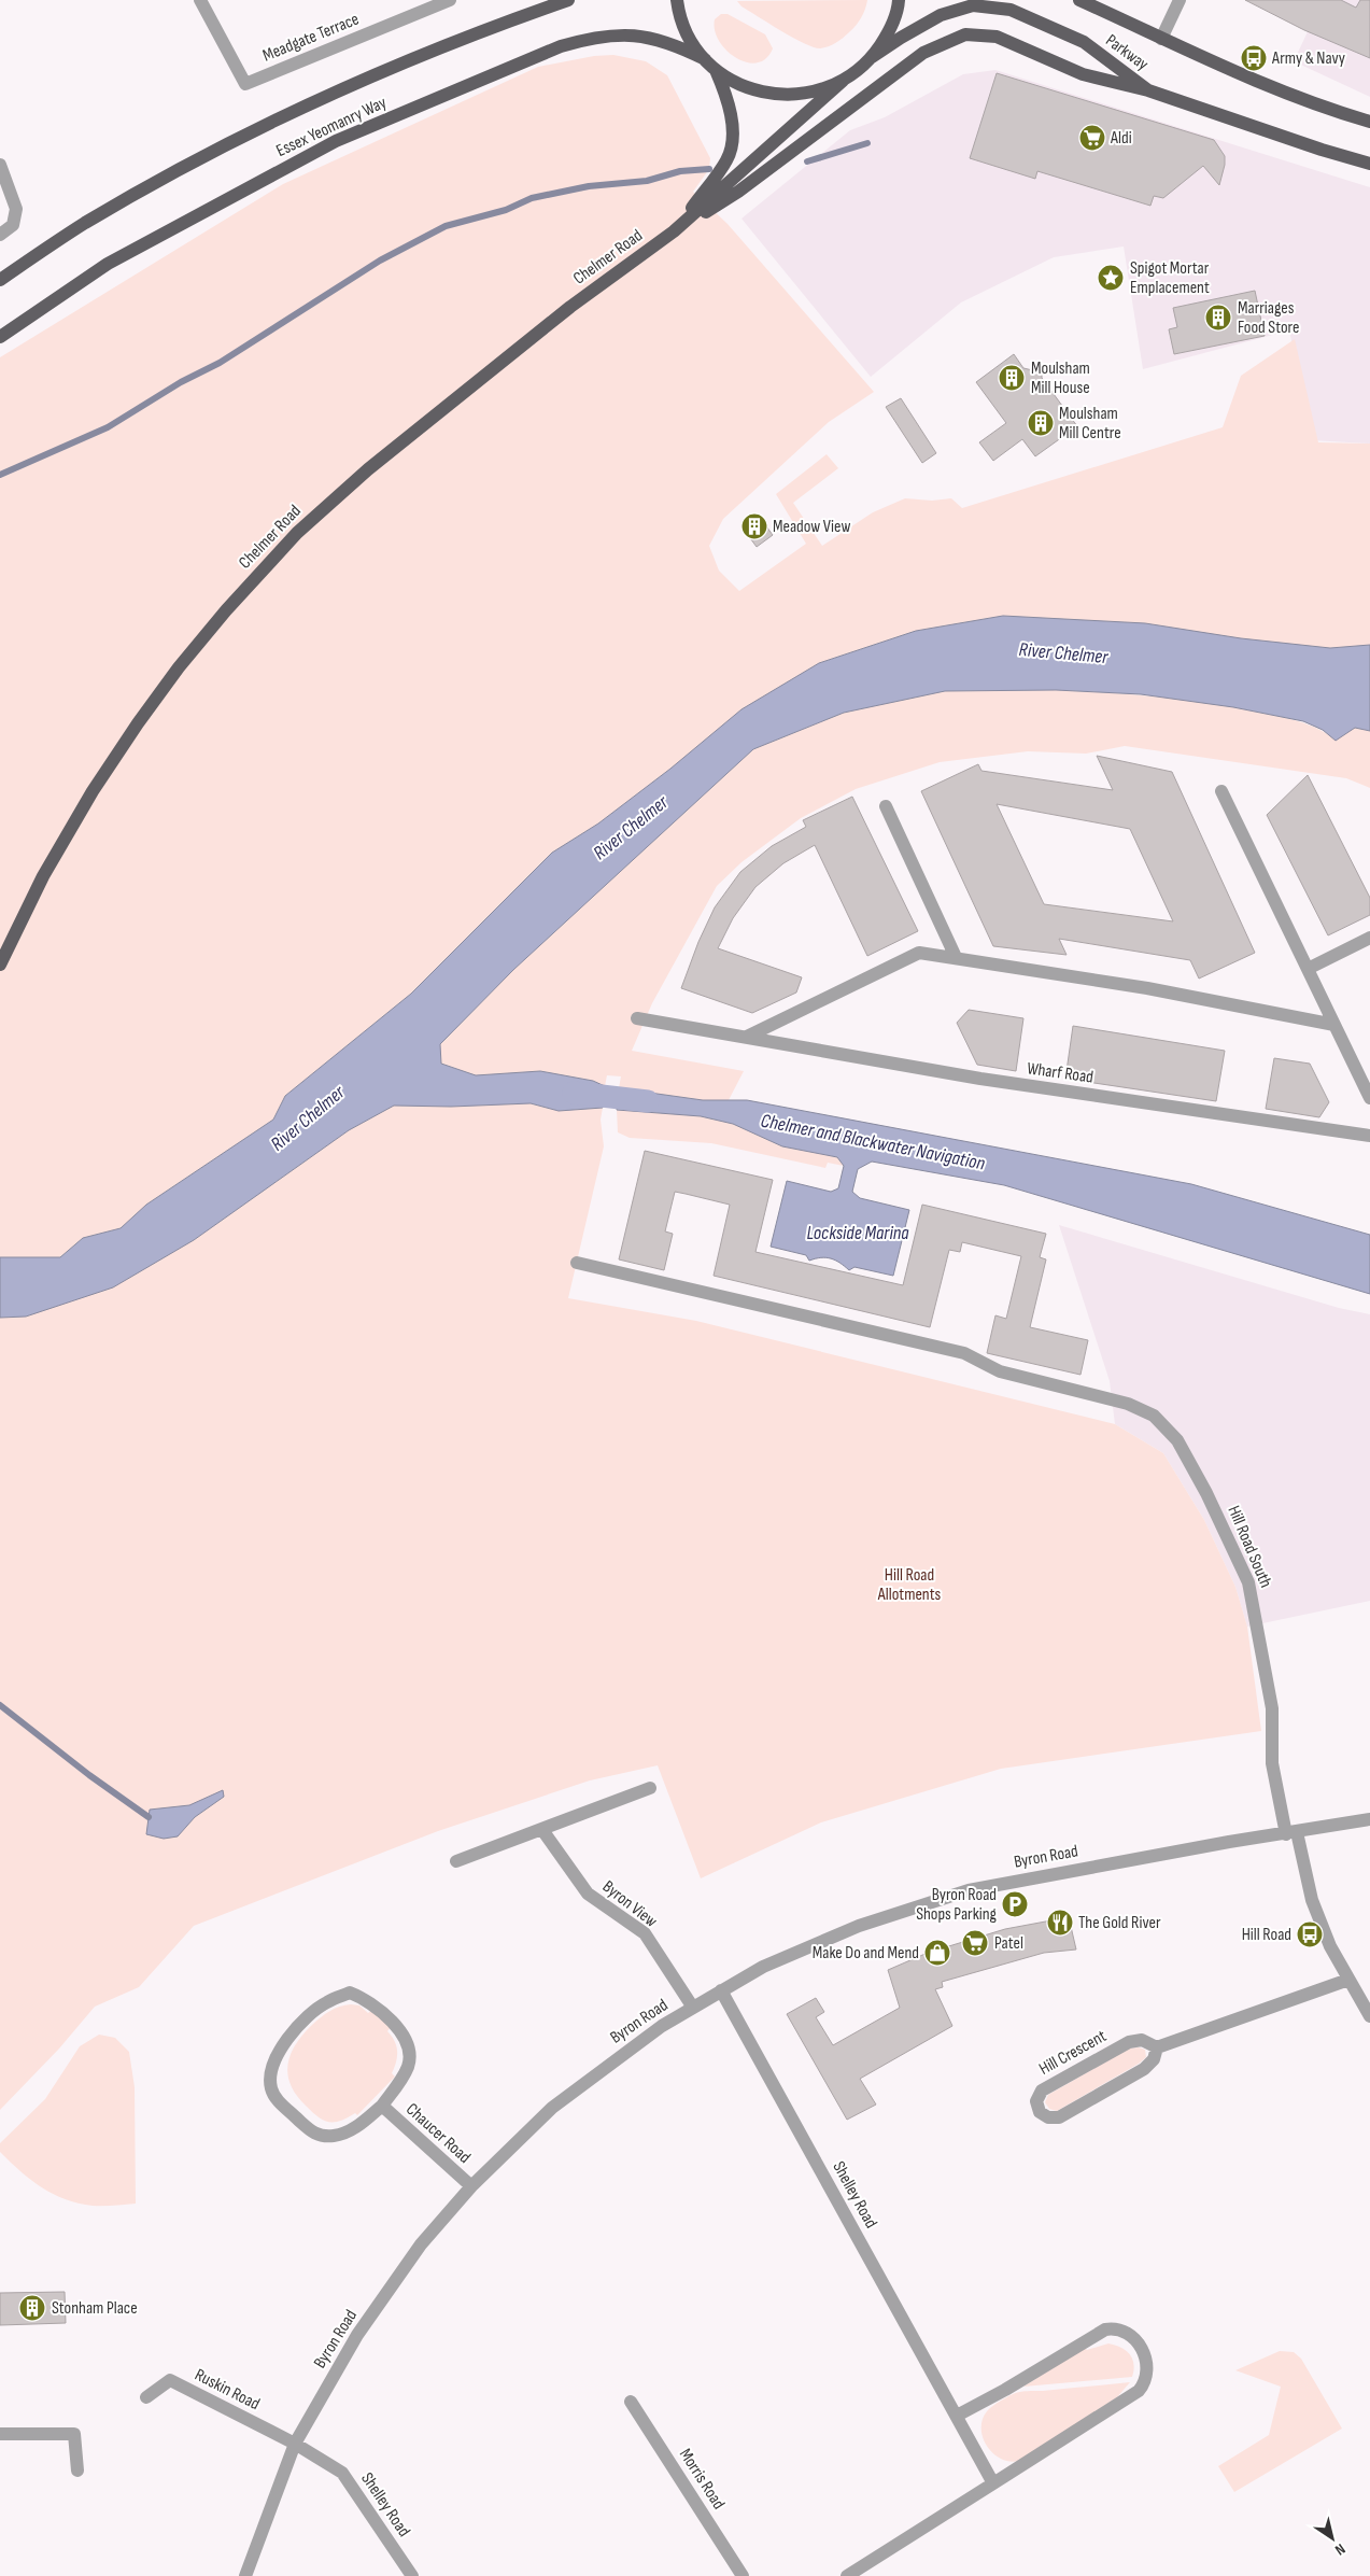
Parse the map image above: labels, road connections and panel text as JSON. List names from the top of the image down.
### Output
{
  "streets": {
    "main road": ["Parkway", "Essex Yeomanry Way", "Chelmer Road"],
    "street": [
      "Meadgate Terrace",
      "Wharf Road",
      "Hill Road South",
      "Byron Road",
      "Byron View",
      "Hill Crescent",
      "Chaucer Road",
      "Shelley Road",
      "Ruskin Road",
      "Morris Road"
    ]
  },
  "crossings": [
    ["Parkway", "Chelmer Road"],
    ["Hill Road South", "Byron Road"],
    ["Byron Road", "Byron View"],
    ["Byron Road", "Chaucer Road"],
    ["Byron Road", "Shelley Road"],
    ["Byron Road", "Ruskin Road"],
    ["Shelley Road", "Ruskin Road"]
  ],
  "water": ["River Chelmer", "Chelmer and Blackwater Navigation", "Lockside Marina"],
  "parks": ["Hill Road Allotments"],
  "places": {
    "bus stop": ["Army & Navy", "Hill Road"],
    "supermarket": ["Aldi", "Patel"],
    "place": ["Spigot Mortar Emplacement"],
    "building": [
      "Marriages Food Store",
      "Moulsham Mill House",
      "Moulsham Mill Centre",
      "Meadow View",
      "Stonham Place"
    ],
    "parking": ["Byron Road Shops Parking"],
    "restaurant": ["The Gold River"],
    "shop": ["Make Do and Mend"]
  },
  "north": "bottom right"
}
